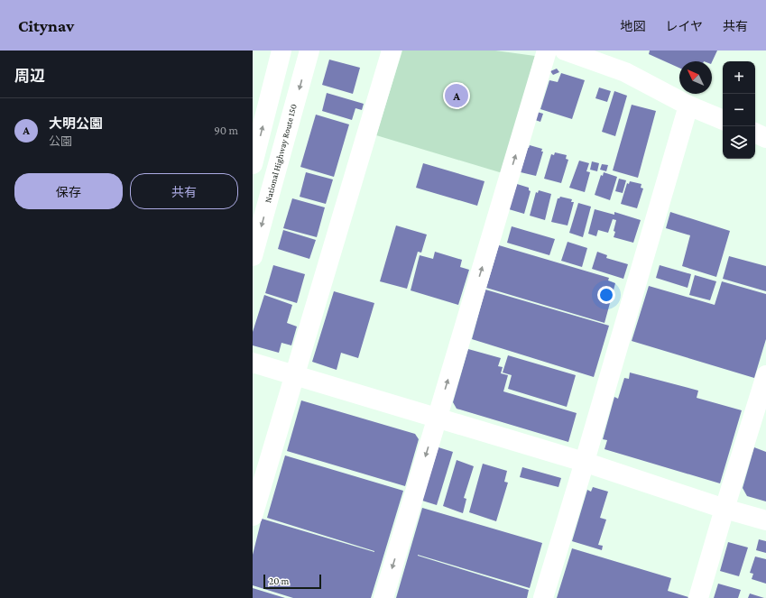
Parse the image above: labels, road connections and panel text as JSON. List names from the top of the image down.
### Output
{
  "streets": {
    "main road": ["National Highway Route 150"]
  },
  "scale_bar": "20 m",
  "north": "top left",
  "page": {
    "header": "Citynav",
    "nav": ["地図", "レイヤ", "共有"],
    "heading": "周辺",
    "map_buttons": ["+", "−"],
    "pins": "A",
    "list": [
      {
        "mark": "A",
        "name": "大明公園",
        "note": "公園",
        "value": "90 m"
      }
    ],
    "buttons": ["保存", "共有"],
    "scale": "20 m"
  }
}
